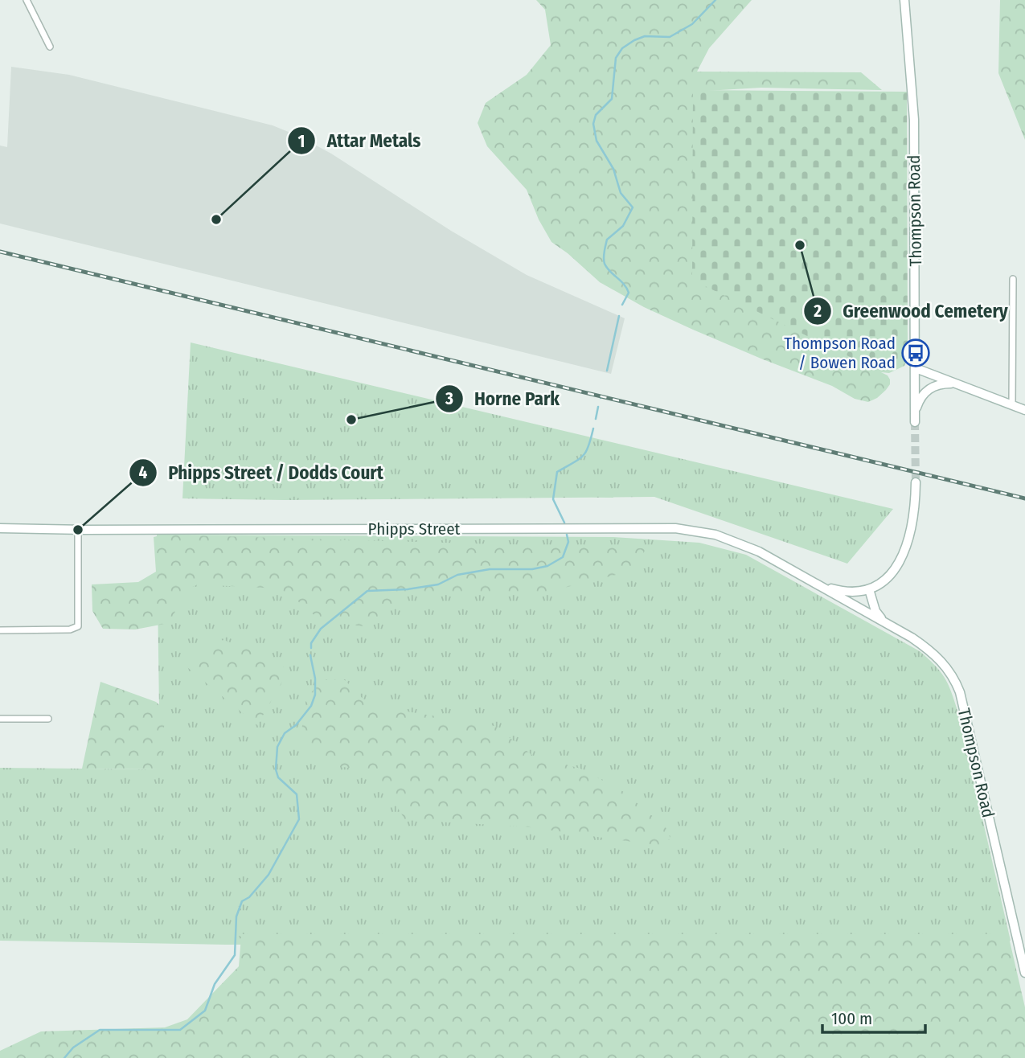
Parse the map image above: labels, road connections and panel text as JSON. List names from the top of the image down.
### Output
{
  "streets": {
    "main road": ["Thompson Road", "Phipps Street"]
  },
  "crossings": [
    ["Thompson Road", "Phipps Street"]
  ],
  "places": {
    "other": [
      "Attar Metals",
      "Greenwood Cemetery",
      "Horne Park",
      "Phipps Street / Dodds Court"
    ],
    "bus stop": ["Thompson Road / Bowen Road"]
  },
  "scale_bar": "100 m"
}
